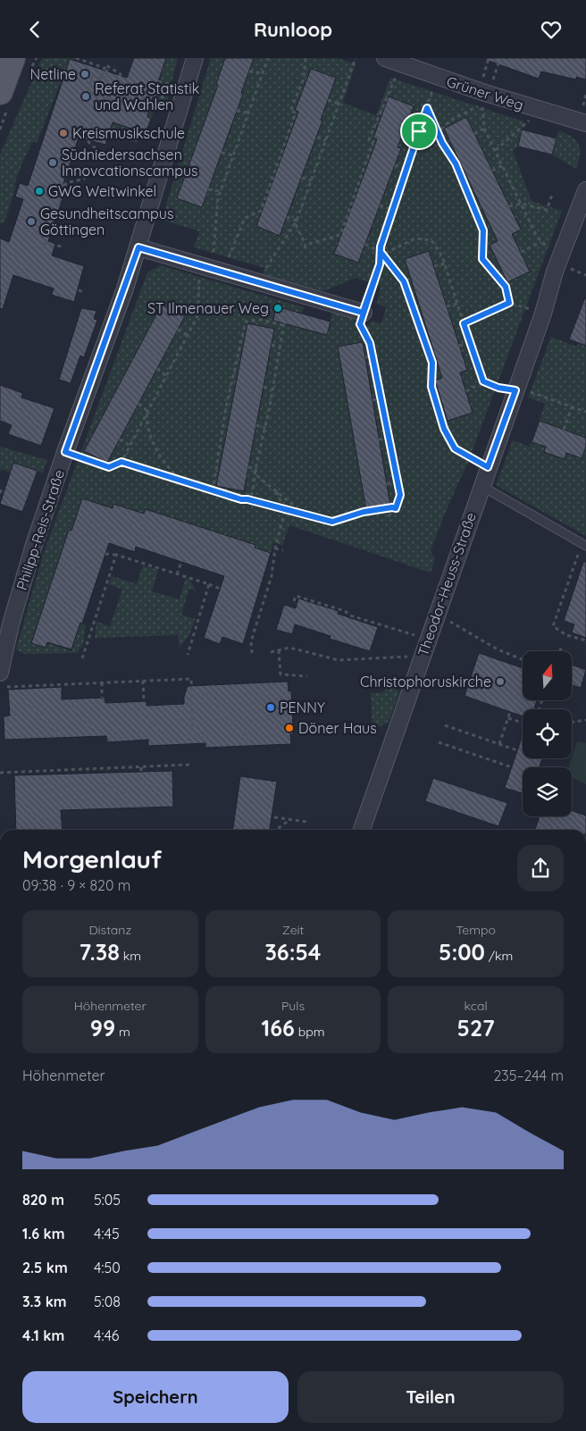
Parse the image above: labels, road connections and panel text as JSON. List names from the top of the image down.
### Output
{
  "streets": {
    "street": ["Grüner Weg", "Philipp-Reis-Straße", "Theodor-Heuss-Straße"]
  },
  "places": [
    "Netline",
    "Referat Statistik und Wahlen",
    "Kreismusikschule",
    "Südniedersachsen Innovcationscampus",
    "GWG Weitwinkel",
    "Gesundheitscampus Göttingen",
    "ST Ilmenauer Weg",
    "Christophoruskirche",
    "PENNY",
    "Döner Haus"
  ],
  "north": "top",
  "page": {
    "header": "Runloop",
    "heading": ["Morgenlauf", "09:38 · 9 × 820 m"],
    "stats": [
      ["Distanz", "7.38 km"],
      ["Zeit", "36:54"],
      ["Tempo", "5:00 /km"],
      ["Höhenmeter", "99 m"],
      ["Puls", "166 bpm"],
      ["kcal", "527"]
    ],
    "chart": ["Höhenmeter", "235–244 m"],
    "list": [
      {
        "name": "820 m",
        "note": "5:05"
      },
      {
        "name": "1.6 km",
        "note": "4:45"
      },
      {
        "name": "2.5 km",
        "note": "4:50"
      },
      {
        "name": "3.3 km",
        "note": "5:08"
      },
      {
        "name": "4.1 km",
        "note": "4:46"
      }
    ],
    "buttons": ["Speichern", "Teilen"]
  }
}
